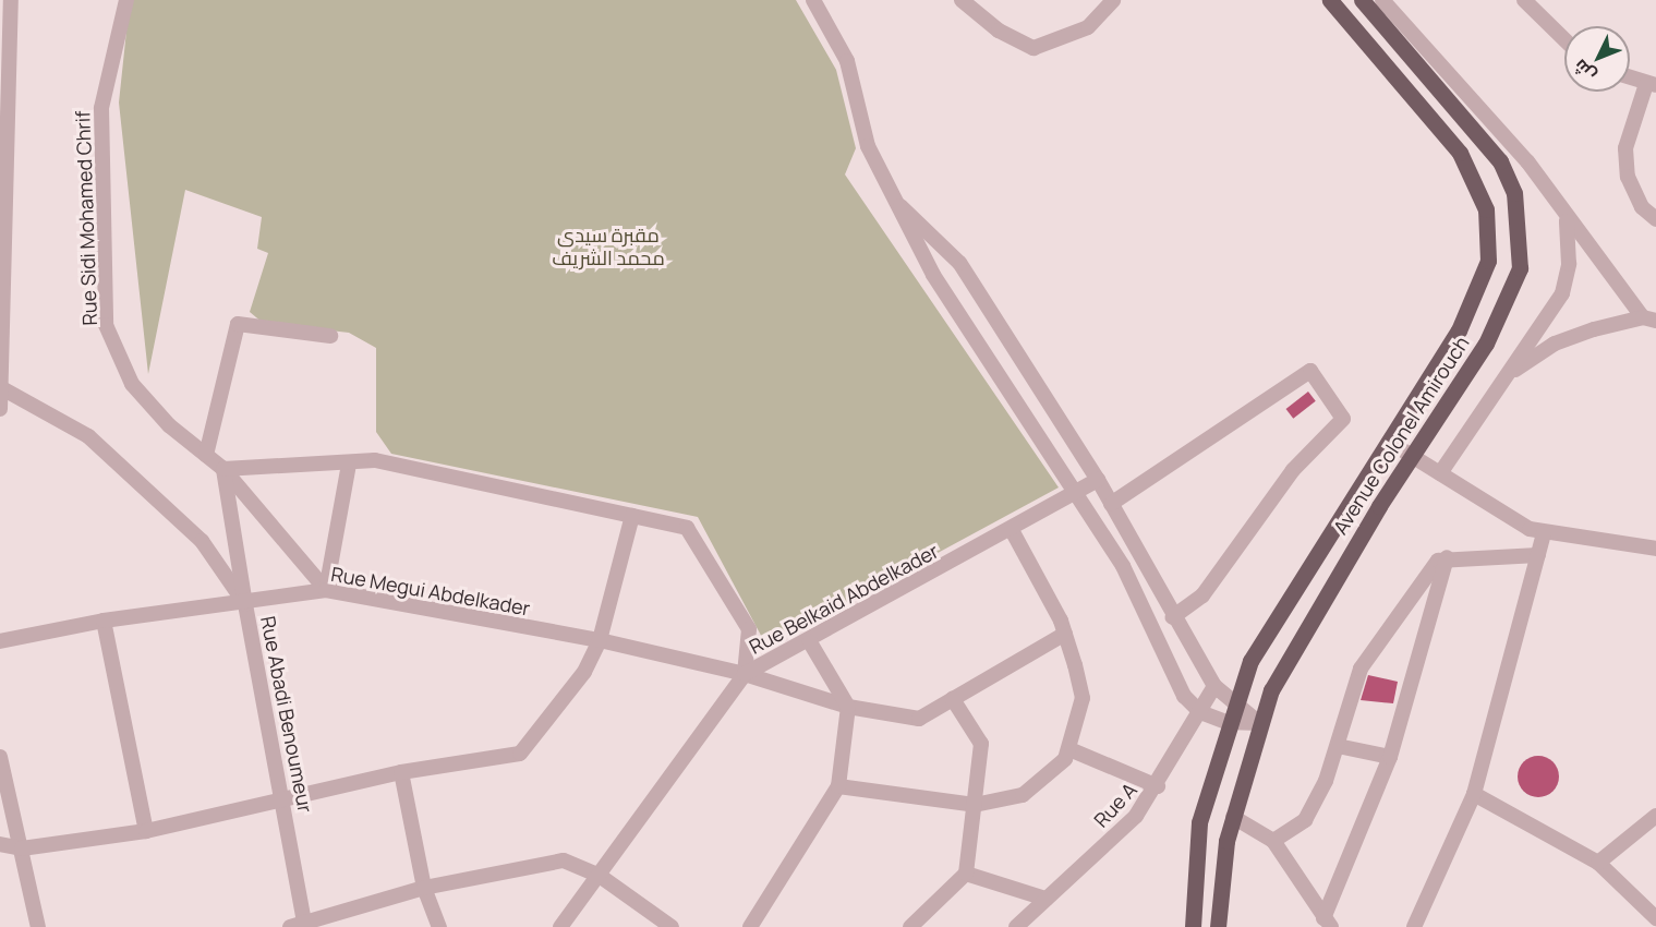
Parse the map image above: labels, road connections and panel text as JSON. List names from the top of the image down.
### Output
{
  "streets": {
    "main road": ["Avenue Colonel Amirouch"],
    "street": [
      "Rue Sidi Mohamed Chrif",
      "Rue Megui Abdelkader",
      "Rue Belkaid Abdelkader",
      "Rue Abadi Benoumeur",
      "Rue A"
    ]
  },
  "crossings": [
    ["Rue Sidi Mohamed Chrif", "Rue Megui Abdelkader"],
    ["Rue Megui Abdelkader", "Rue Belkaid Abdelkader"],
    ["Rue Megui Abdelkader", "Rue Abadi Benoumeur"]
  ],
  "parks": ["مقبرة سيدي محمد الشريف"],
  "north": "bottom left"
}
